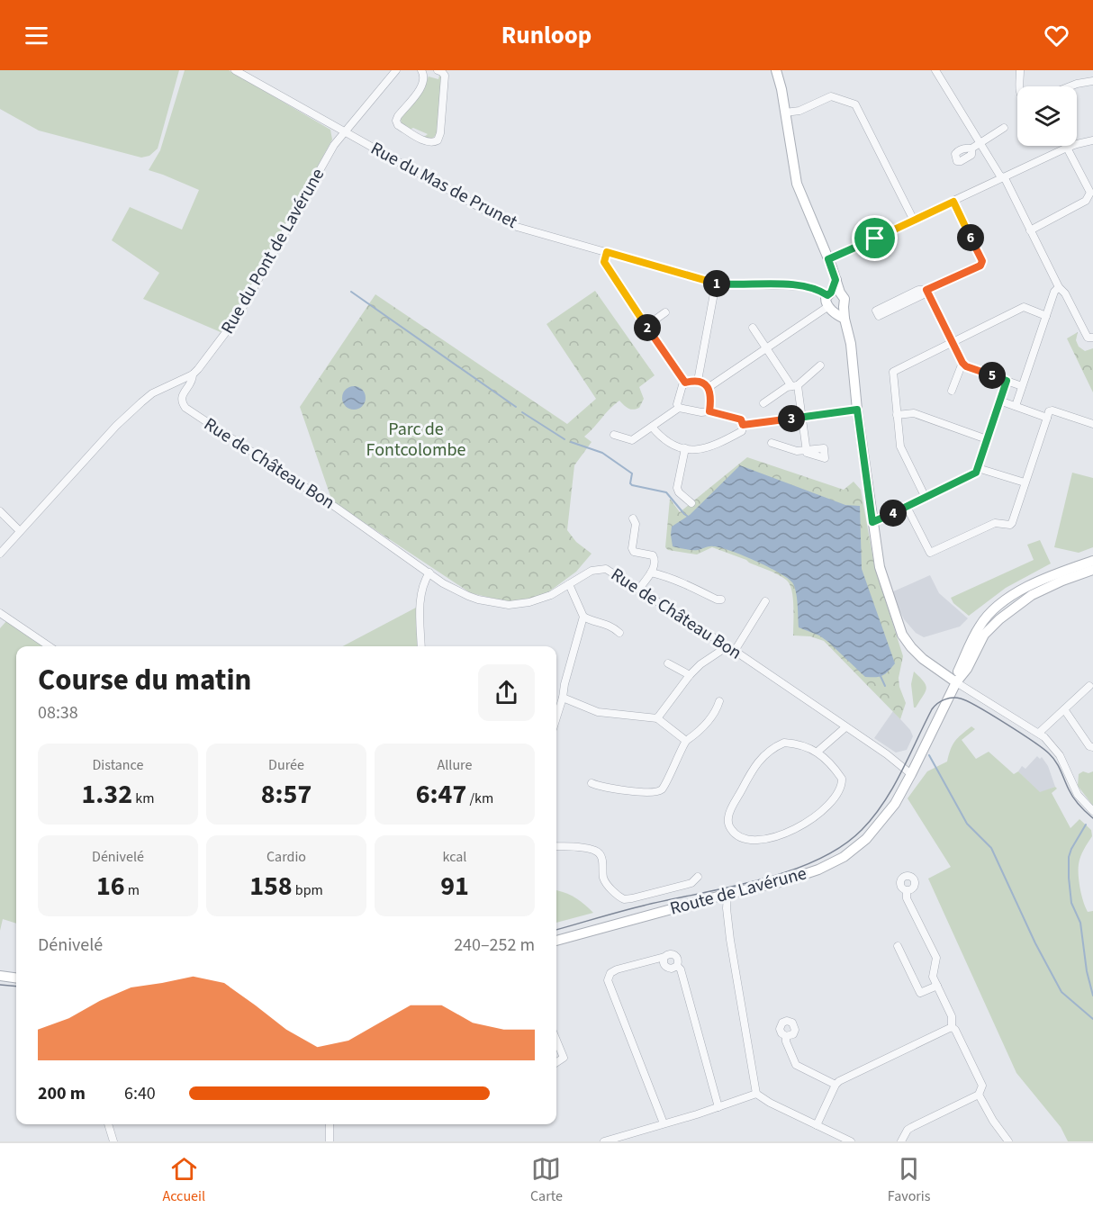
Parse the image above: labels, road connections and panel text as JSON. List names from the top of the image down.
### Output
{
  "streets": {
    "main road": ["Route de Lavérune"],
    "street": ["Rue du Mas de Prunet", "Rue du Pont de Lavérune", "Rue de Château Bon"]
  },
  "crossings": [
    ["Rue du Mas de Prunet", "Rue du Pont de Lavérune"],
    ["Rue du Pont de Lavérune", "Rue de Château Bon"],
    ["Rue de Château Bon", "Route de Lavérune"]
  ],
  "parks": ["Parc de Fontcolombe"],
  "page": {
    "header": "Runloop",
    "pins": [
      "6",
      "1",
      "2",
      "5",
      "3",
      "4"
    ],
    "heading": ["Course du matin", "08:38"],
    "stats": [
      ["Distance", "1.32 km"],
      ["Durée", "8:57"],
      ["Allure", "6:47 /km"],
      ["Dénivelé", "16 m"],
      ["Cardio", "158 bpm"],
      ["kcal", "91"]
    ],
    "chart": ["Dénivelé", "240–252 m"],
    "list": [
      {
        "name": "200 m",
        "note": "6:40"
      }
    ],
    "tabs": ["Accueil", "Carte", "Favoris"]
  }
}
